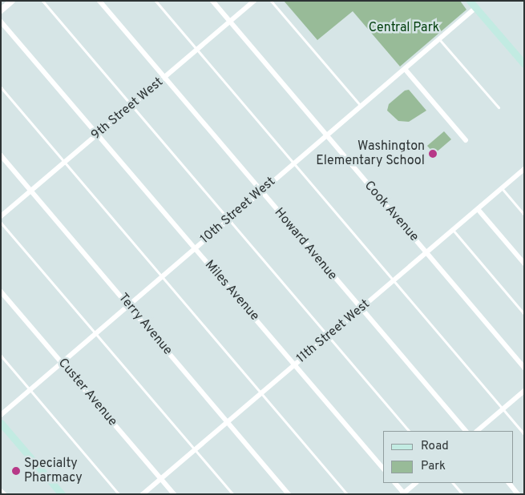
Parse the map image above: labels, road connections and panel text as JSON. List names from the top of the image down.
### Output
{
  "streets": {
    "street": [
      "9th Street West",
      "10th Street West",
      "Cook Avenue",
      "Howard Avenue",
      "Miles Avenue",
      "Terry Avenue",
      "11th Street West",
      "Custer Avenue"
    ]
  },
  "crossings": [
    ["9th Street West", "Cook Avenue"],
    ["9th Street West", "Howard Avenue"],
    ["9th Street West", "Miles Avenue"],
    ["9th Street West", "Terry Avenue"],
    ["10th Street West", "Cook Avenue"],
    ["10th Street West", "Howard Avenue"],
    ["10th Street West", "Miles Avenue"],
    ["10th Street West", "Terry Avenue"],
    ["10th Street West", "Custer Avenue"],
    ["Cook Avenue", "11th Street West"],
    ["Howard Avenue", "11th Street West"],
    ["Miles Avenue", "11th Street West"],
    ["Terry Avenue", "11th Street West"],
    ["11th Street West", "Custer Avenue"]
  ],
  "parks": ["Central Park"],
  "places": ["Washington Elementary School", "Specialty Pharmacy"],
  "legend": ["Road", "Park"]
}
